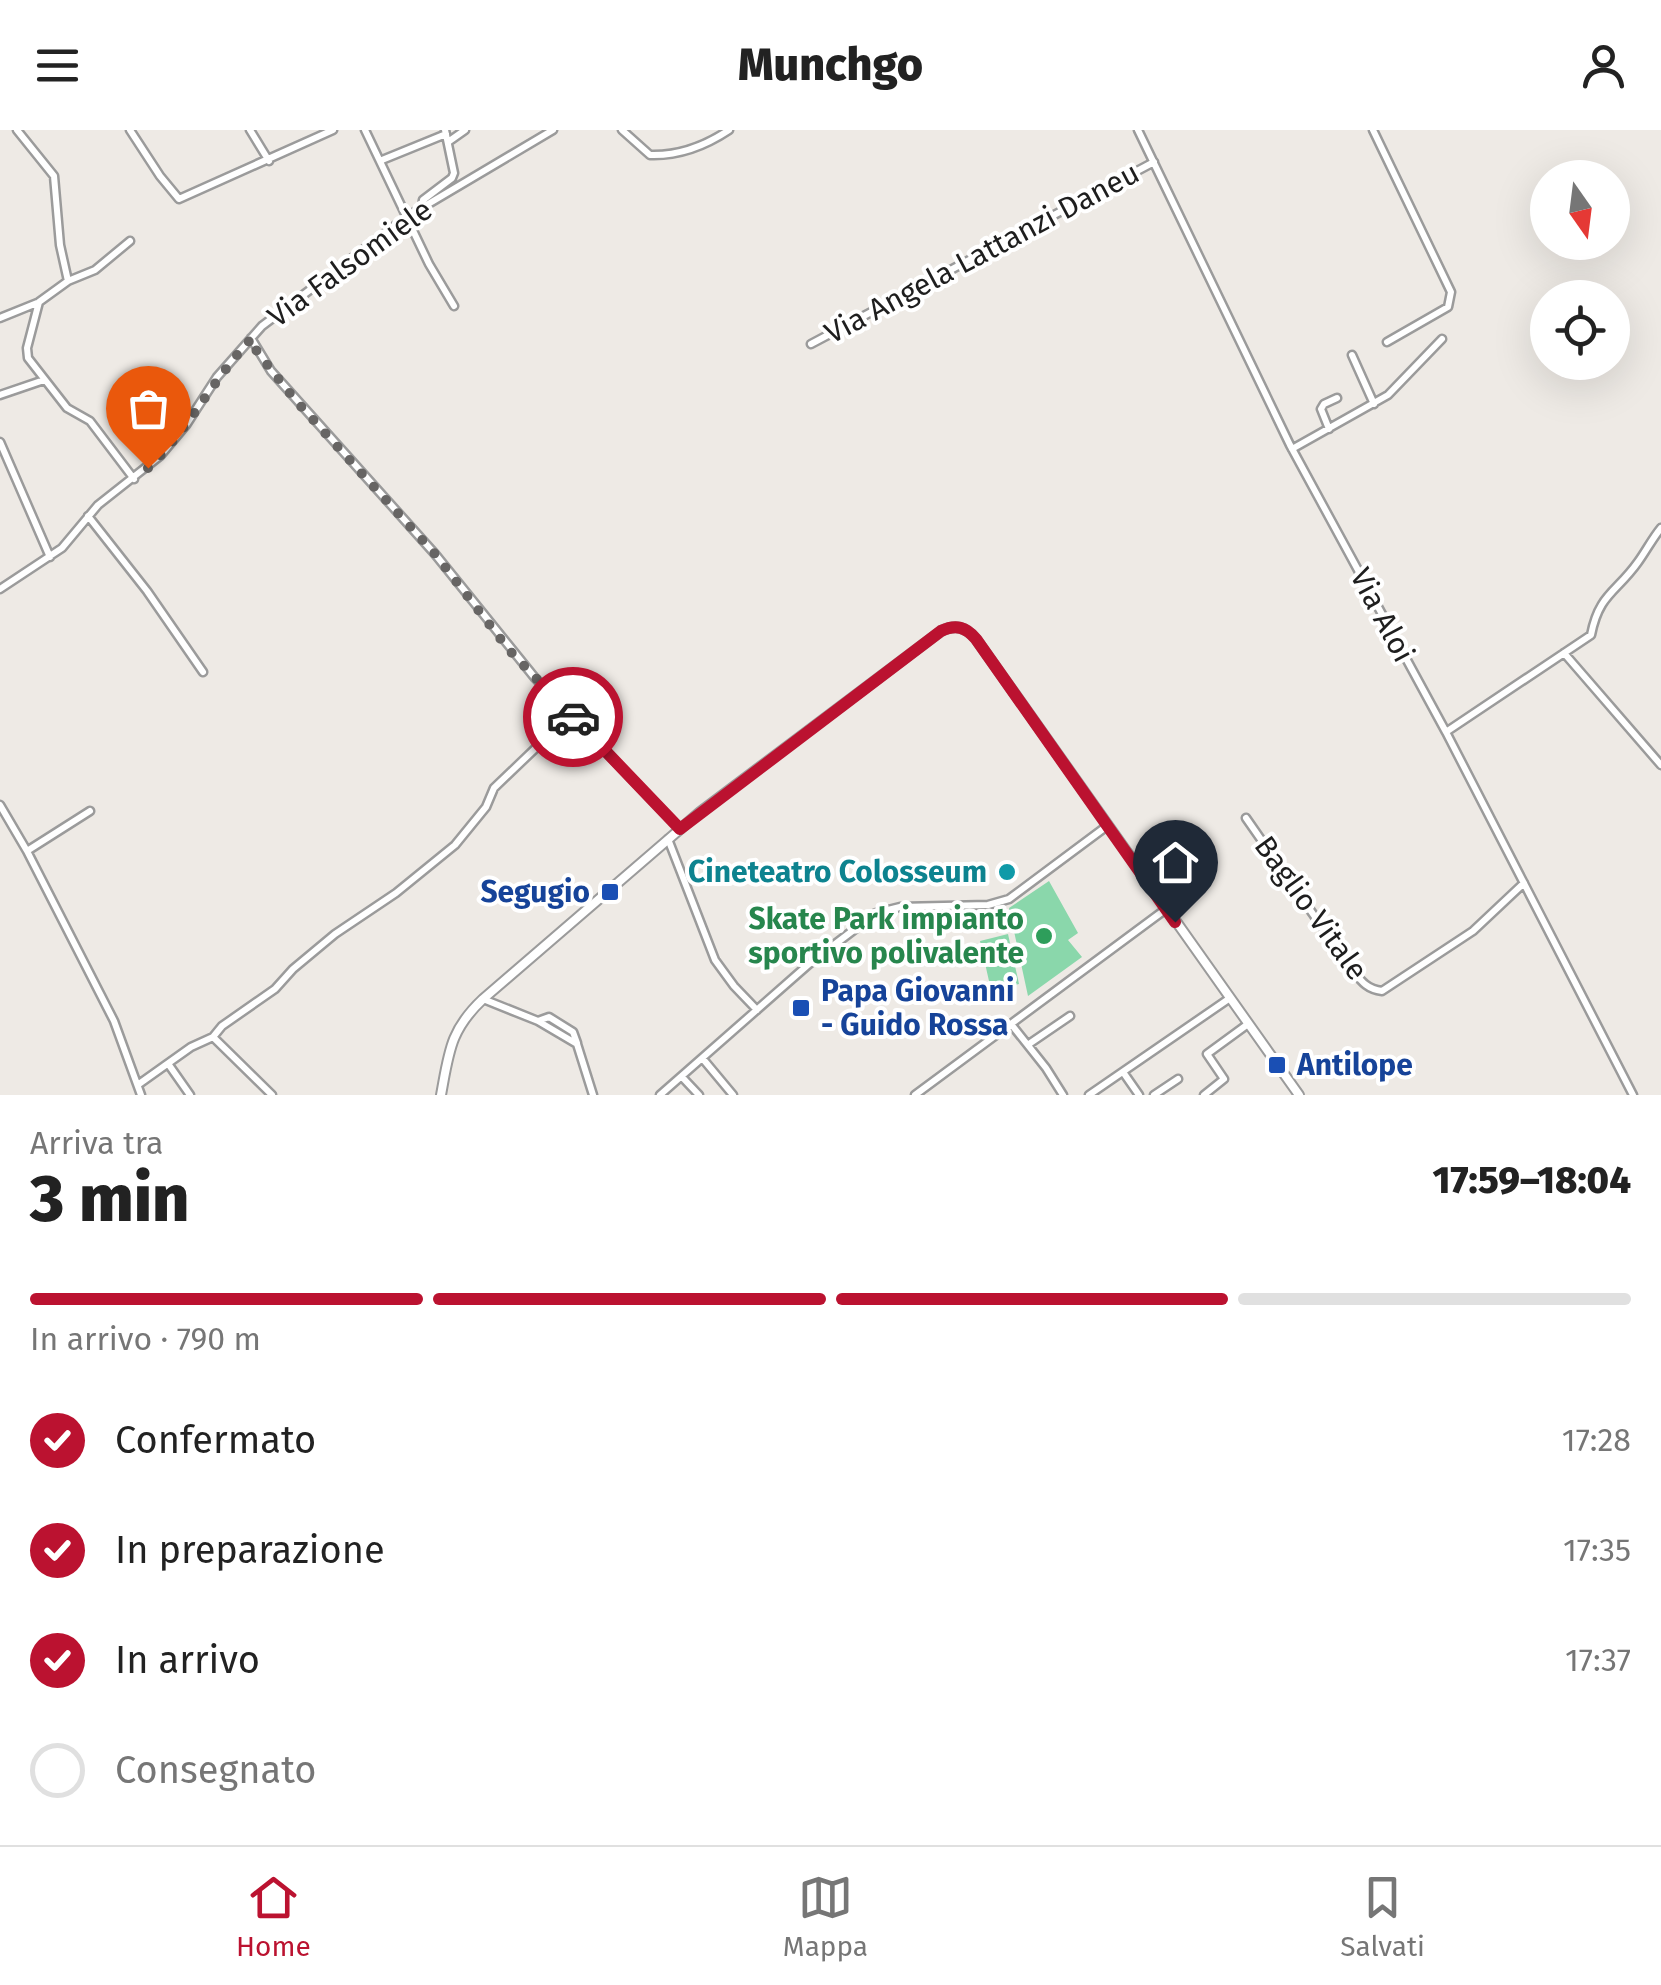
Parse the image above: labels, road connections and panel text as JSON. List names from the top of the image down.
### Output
{
  "streets": {
    "street": [
      "Via Angela Lattanzi Daneu",
      "Via Falsomiele",
      "Via Aloi",
      "Baglio Vitale"
    ]
  },
  "crossings": [
    ["Via Angela Lattanzi Daneu", "Via Aloi"],
    ["Via Aloi", "Baglio Vitale"]
  ],
  "places": {
    "other": ["Cineteatro Colosseum", "Skate Park impianto sportivo polivalente"],
    "transit": ["Segugio", "Papa Giovanni - Guido Rossa", "Antilope"]
  },
  "north": "bottom",
  "page": {
    "header": "Munchgo",
    "heading": ["3 min", "Arriva tra", "17:59–18:04"],
    "bar": "In arrivo · 790 m",
    "list": [
      ["Confermato", "17:28"],
      ["In preparazione", "17:35"],
      ["In arrivo", "17:37"],
      "Consegnato"
    ],
    "tabs": ["Home", "Mappa", "Salvati"]
  }
}
